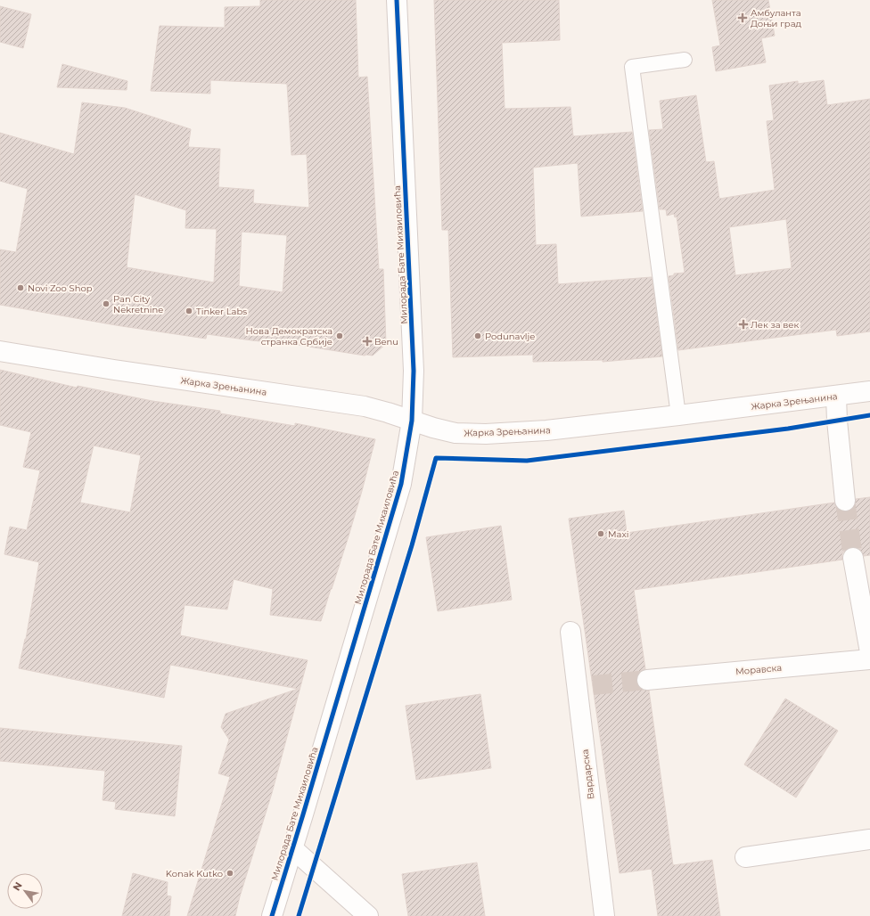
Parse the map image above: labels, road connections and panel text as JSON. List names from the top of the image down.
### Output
{
  "streets": {
    "street": [
      "Милорада Бате Михаиловића",
      "Жарка Зрењанина",
      "Моравска",
      "Вардарска"
    ]
  },
  "crossings": [
    ["Милорада Бате Михаиловића", "Жарка Зрењанина"]
  ],
  "places": {
    "health": ["Амбуланта Доњи град", "Лек за век", "Benu"],
    "other": [
      "Novi Zoo Shop",
      "Pan City Nekretnine",
      "Tinker Labs",
      "Нова Демократска странка Србије",
      "Podunavlje",
      "Maxi",
      "Konak Kutko"
    ]
  },
  "north": "top left"
}
